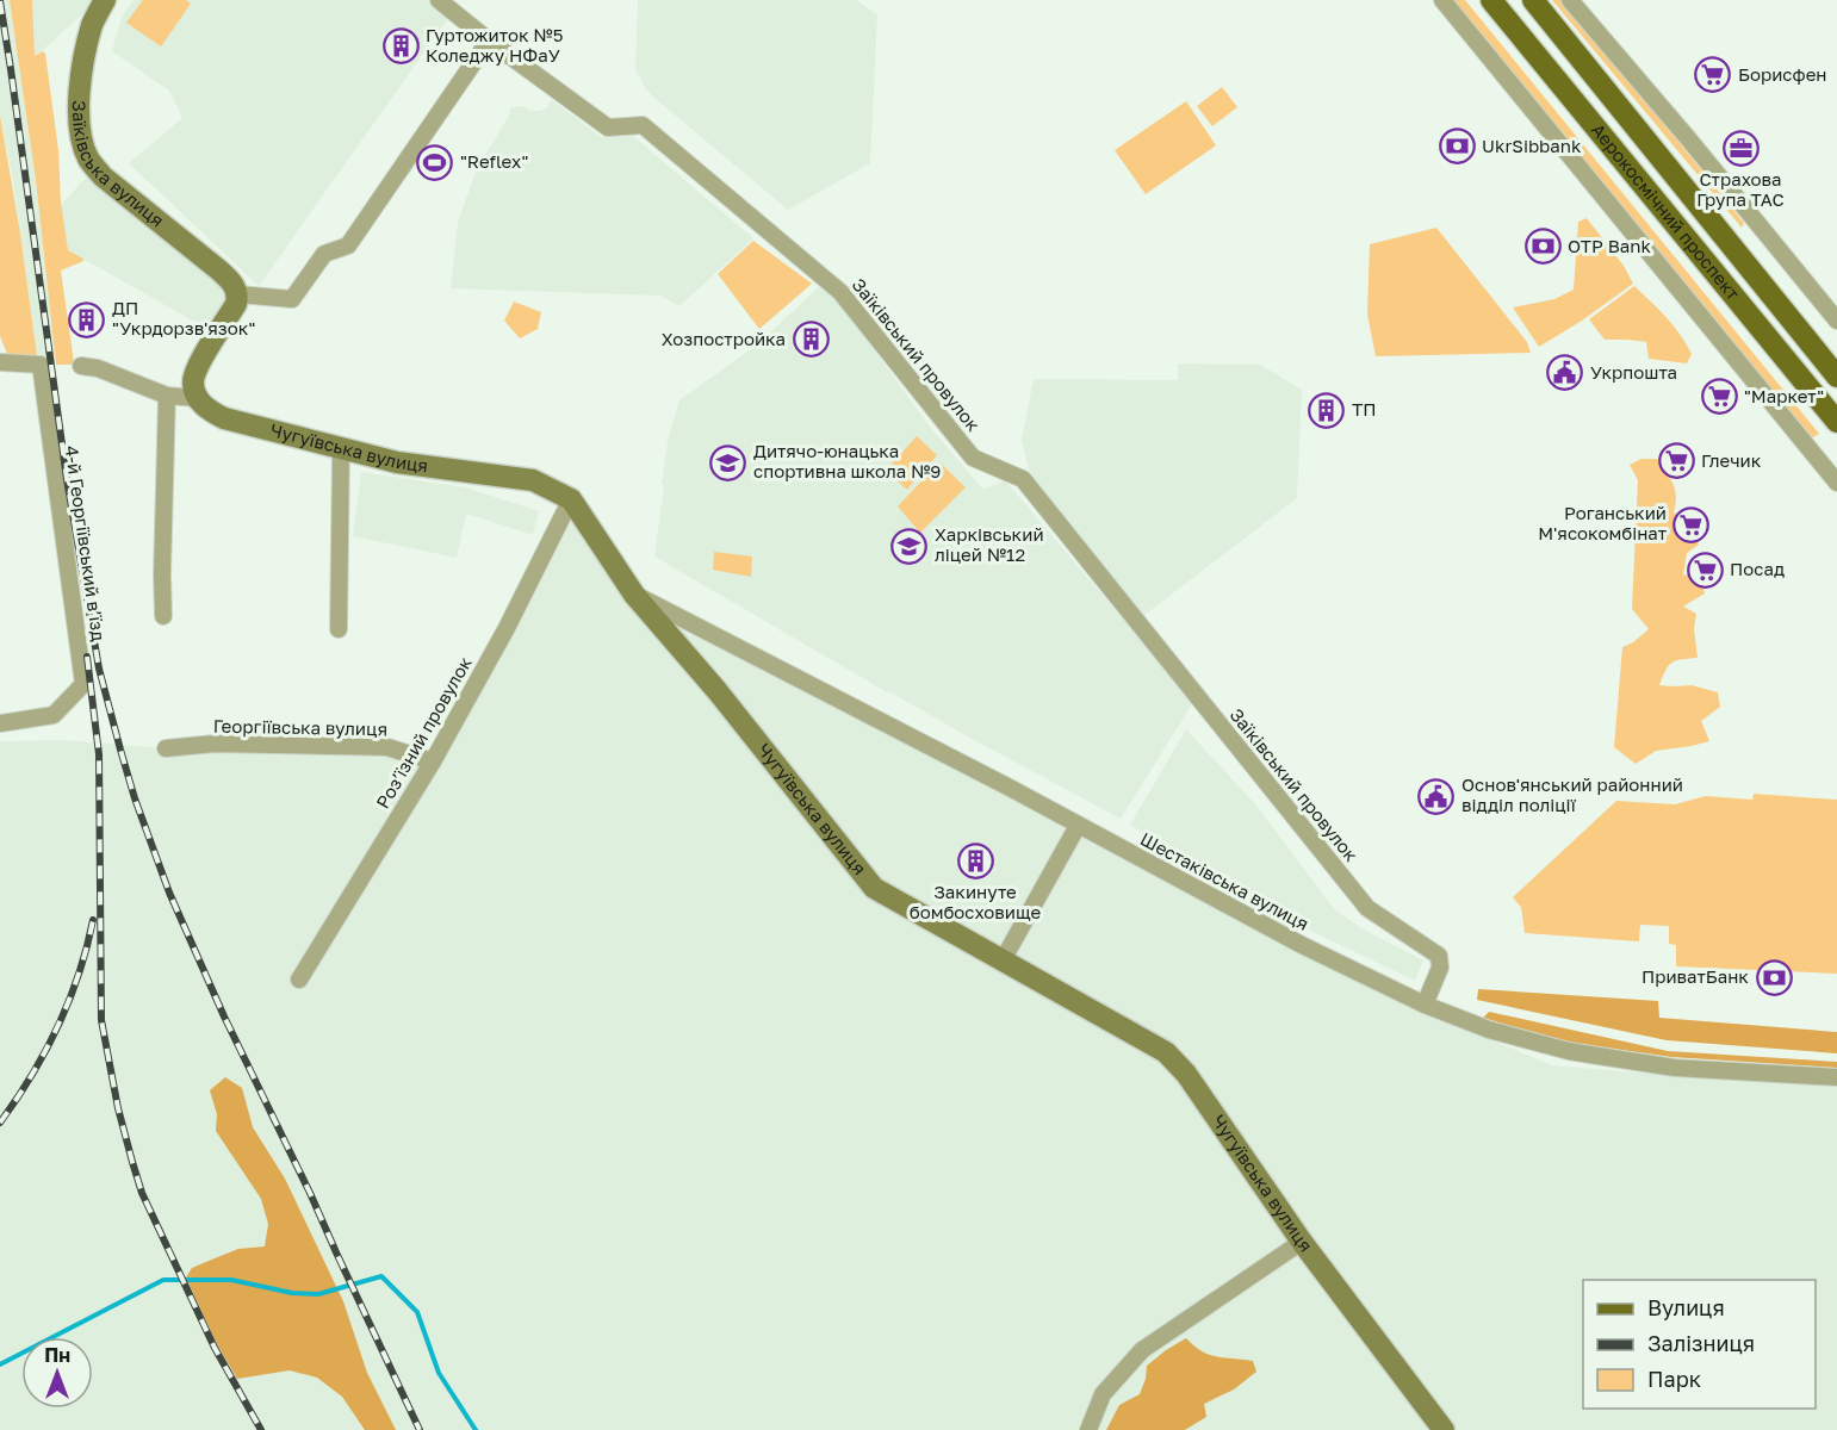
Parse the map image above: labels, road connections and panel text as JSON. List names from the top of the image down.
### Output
{
  "streets": {
    "main road": ["Аерокосмічний проспект"],
    "street": [
      "Заїківська вулиця",
      "Заїківський провулок",
      "Чугуївська вулиця",
      "4-й Георгіївський в’їзд",
      "Георгіївська вулиця",
      "Роз’їзний провулок",
      "Шестаківська вулиця"
    ]
  },
  "crossings": [
    ["Заїківський провулок", "Шестаківська вулиця"],
    ["Чугуївська вулиця", "Роз’їзний провулок"],
    ["Чугуївська вулиця", "Шестаківська вулиця"],
    ["Георгіївська вулиця", "Роз’їзний провулок"]
  ],
  "places": {
    "building": [
      "Гуртожиток №5 Коледжу НФаУ",
      "ДП \"Укрдорзв'язок\"",
      "Хозпостройка",
      "ТП",
      "Закинуте бомбосховище"
    ],
    "supermarket": [
      "Борисфен",
      "\"Маркет\"",
      "Глечик",
      "Роганський М'ясокомбінат",
      "Посад"
    ],
    "bank": ["UkrSibbank", "OTP Bank", "ПриватБанк"],
    "office": ["Страхова Група ТАС"],
    "sports": ["\"Reflex\""],
    "public building": ["Укрпошта", "Основ'янський районний відділ поліції"],
    "school or university": ["Дитячо-юнацька спортивна школа №9", "Харківський ліцей №12"]
  },
  "legend": ["Вулиця", "Залізниця", "Парк"],
  "north": "top"
}
